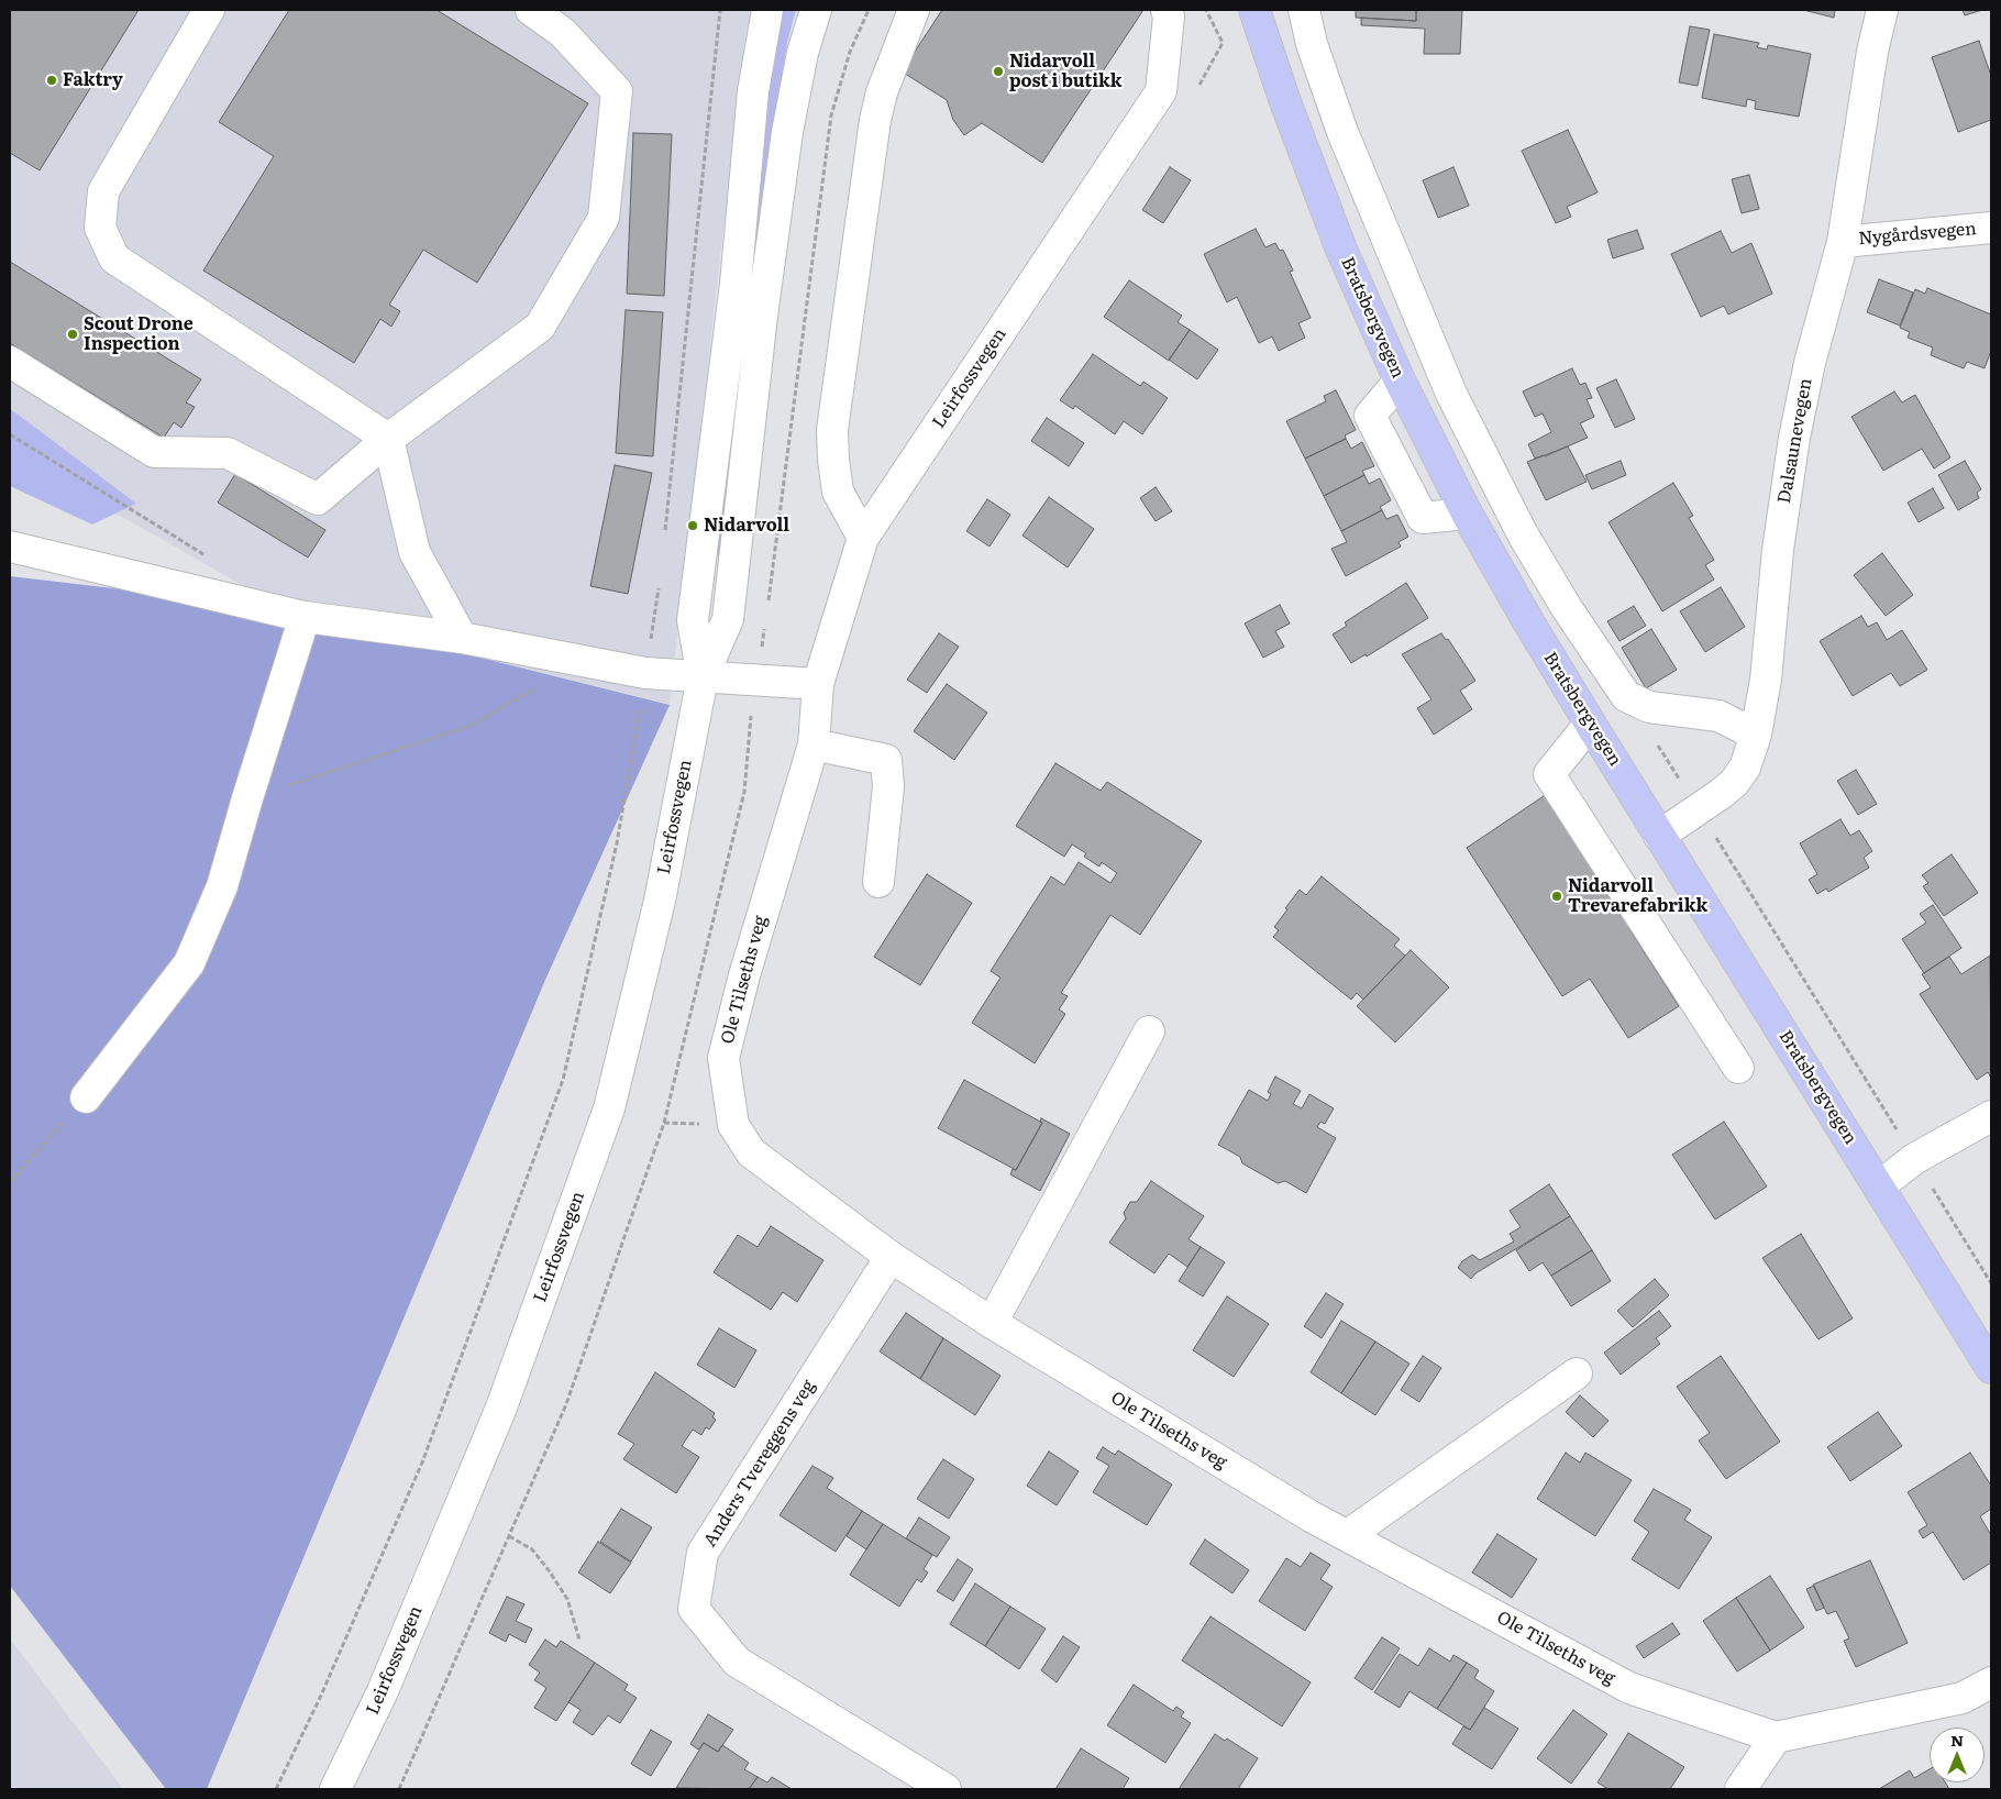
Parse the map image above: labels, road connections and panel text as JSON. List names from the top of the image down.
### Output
{
  "streets": {
    "main road": ["Bratsbergvegen"],
    "street": [
      "Nygårdsvegen",
      "Leirfossvegen",
      "Dalsaunevegen",
      "Ole Tilseths veg",
      "Anders Tvereggens veg"
    ]
  },
  "crossings": [
    ["Nygårdsvegen", "Dalsaunevegen"],
    ["Bratsbergvegen", "Dalsaunevegen"],
    ["Leirfossvegen", "Ole Tilseths veg"],
    ["Ole Tilseths veg", "Anders Tvereggens veg"]
  ],
  "places": [
    "Nidarvoll post i butikk",
    "Faktry",
    "Scout Drone Inspection",
    "Nidarvoll",
    "Nidarvoll Trevarefabrikk"
  ],
  "north": "top"
}
